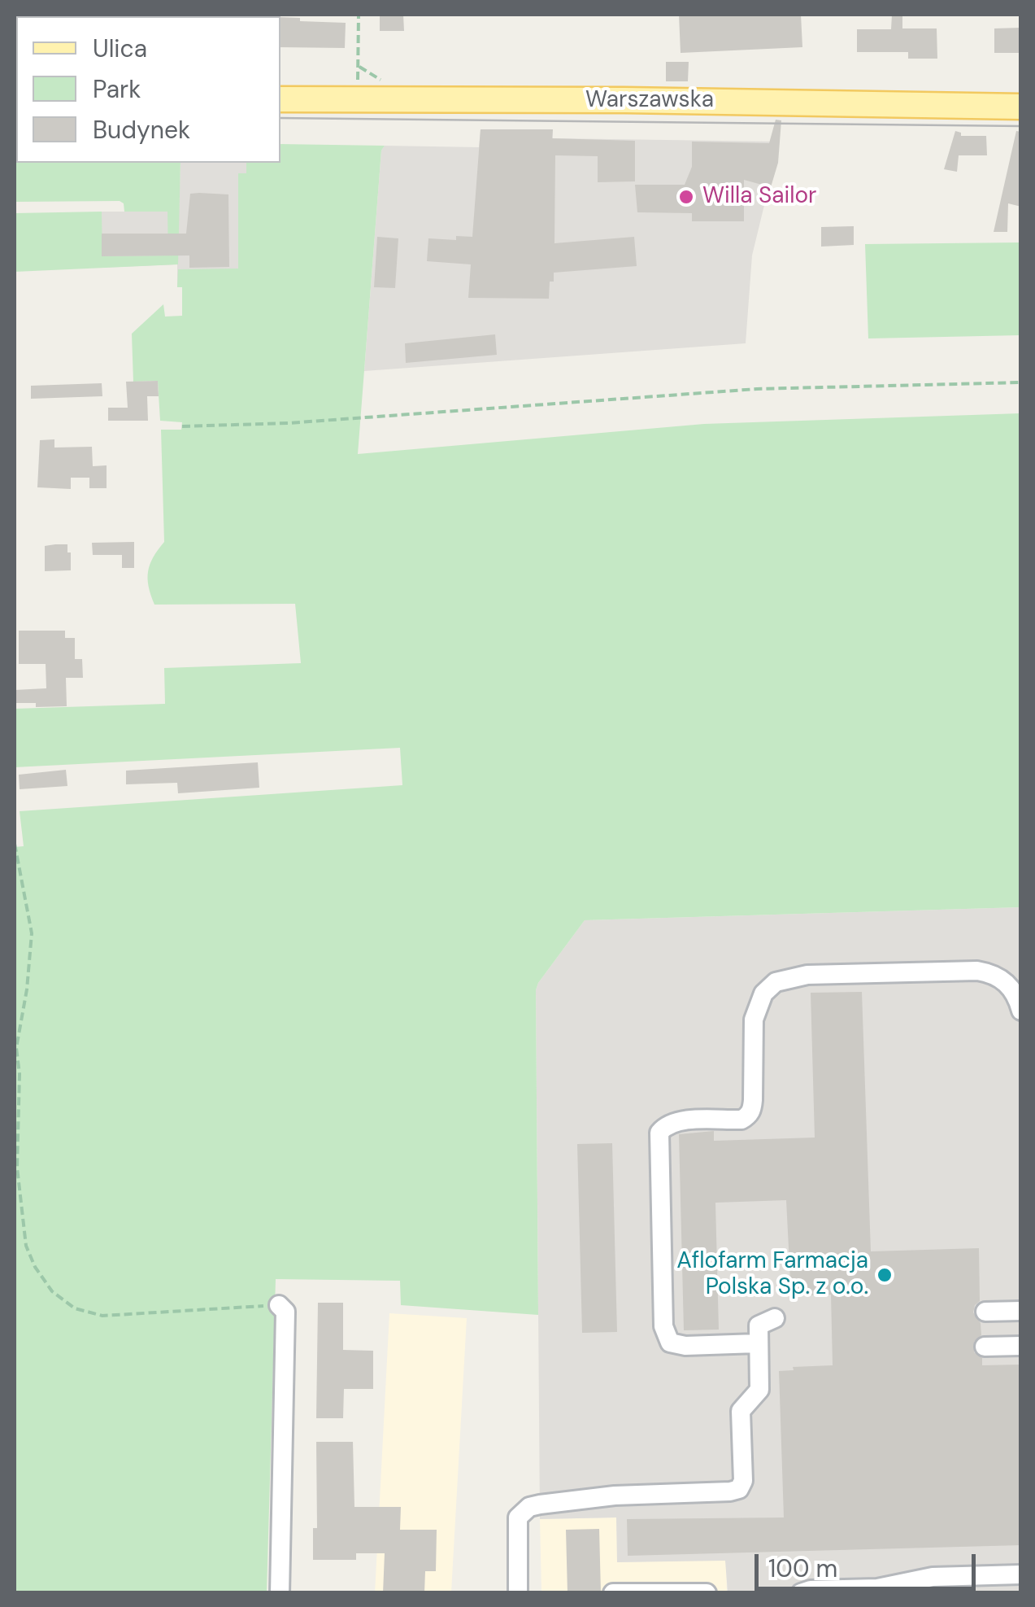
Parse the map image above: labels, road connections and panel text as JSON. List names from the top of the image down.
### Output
{
  "streets": {
    "main road": ["Warszawska"]
  },
  "places": ["Willa Sailor", "Aflofarm Farmacja Polska Sp. z o.o."],
  "legend": ["Ulica", "Park", "Budynek"],
  "scale_bar": "100 m"
}
